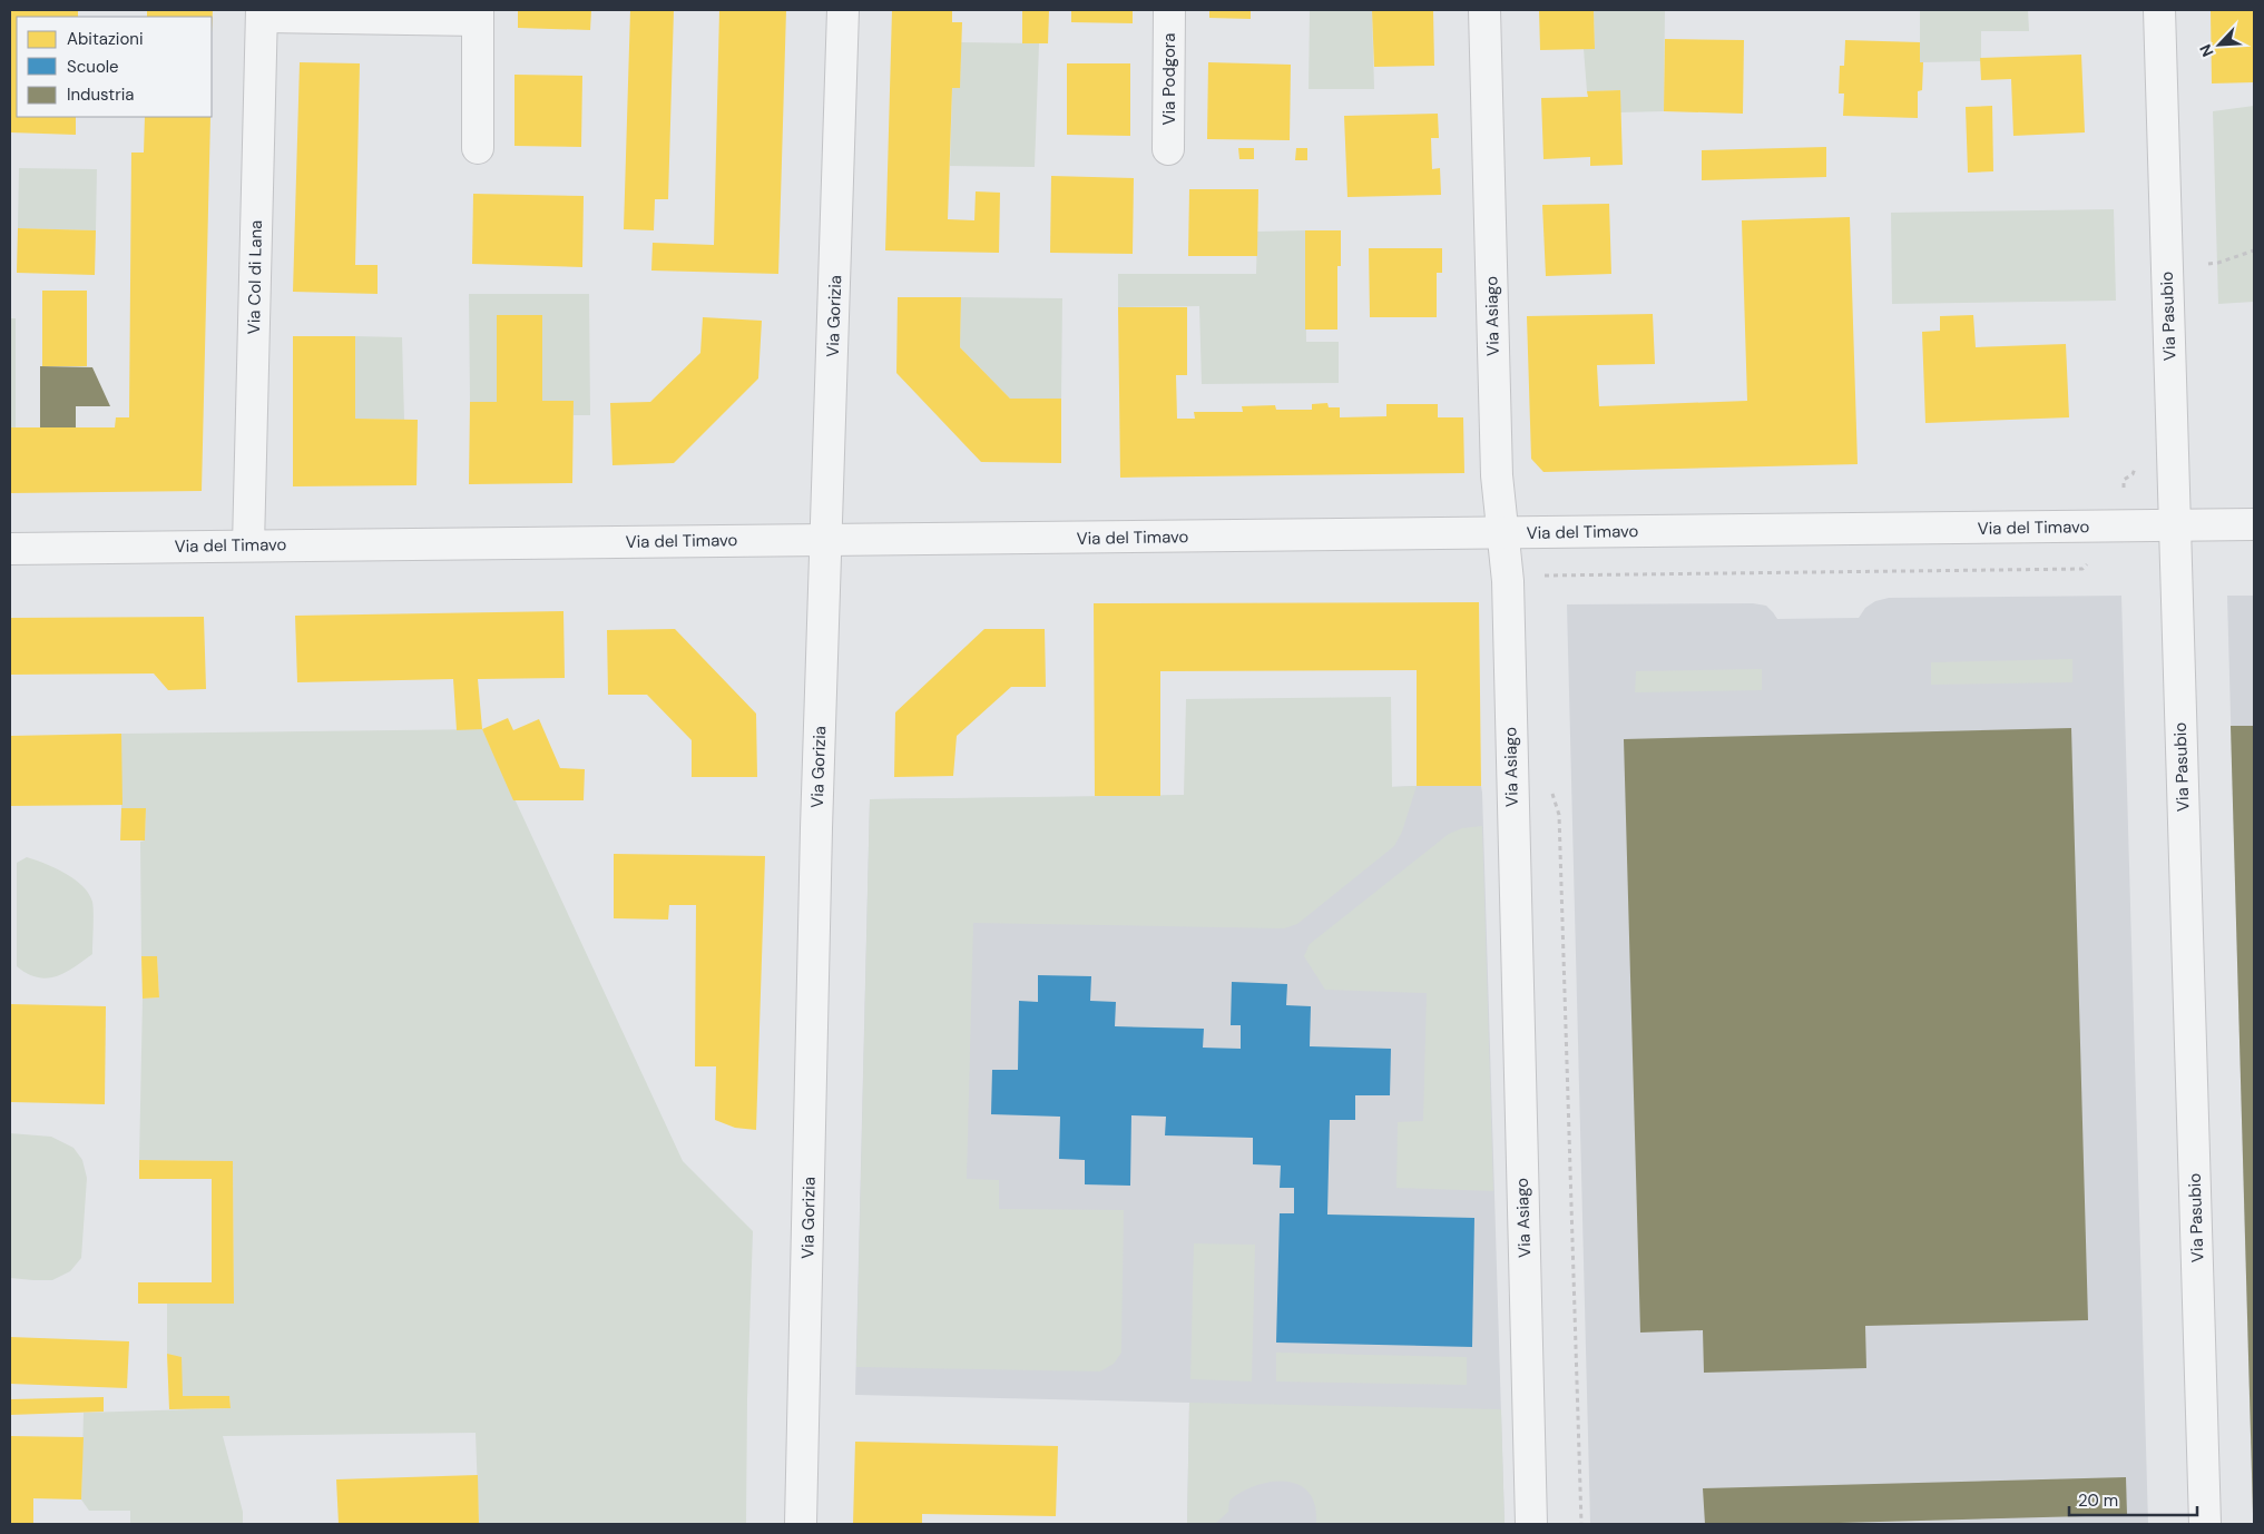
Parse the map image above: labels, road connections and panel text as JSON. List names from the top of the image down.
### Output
{
  "streets": {
    "street": [
      "Via Podgora",
      "Via Col di Lana",
      "Via Gorizia",
      "Via Asiago",
      "Via Pasubio",
      "Via del Timavo"
    ]
  },
  "crossings": [
    ["Via Col di Lana", "Via del Timavo"],
    ["Via Gorizia", "Via del Timavo"],
    ["Via Asiago", "Via del Timavo"],
    ["Via Pasubio", "Via del Timavo"]
  ],
  "legend": ["Abitazioni", "Scuole", "Industria"],
  "scale_bar": "20 m",
  "north": "bottom left"
}
